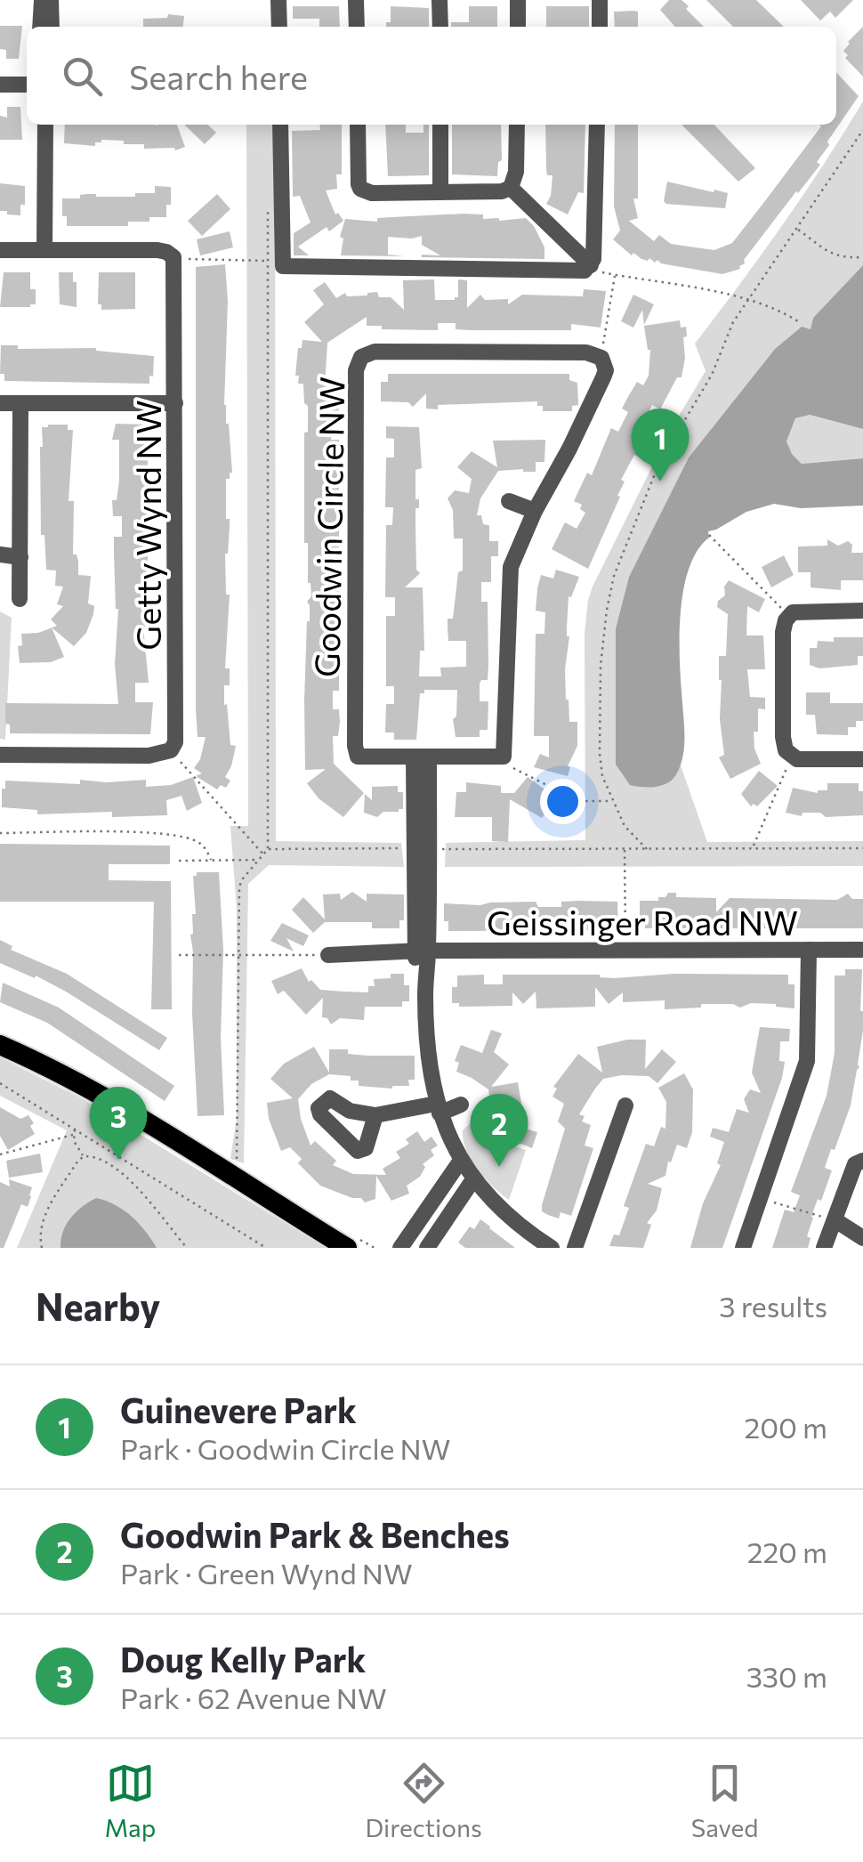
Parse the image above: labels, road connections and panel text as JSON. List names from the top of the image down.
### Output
{
  "streets": {
    "street": ["Getty Wynd NW", "Goodwin Circle NW", "Geissinger Road NW"]
  },
  "page": {
    "search": "Search here",
    "pins": ["1", "3", "2"],
    "heading": ["Nearby", "3 results"],
    "list": [
      {
        "mark": "1",
        "name": "Guinevere Park",
        "note": "Park · Goodwin Circle NW",
        "value": "200 m"
      },
      {
        "mark": "2",
        "name": "Goodwin Park & Benches",
        "note": "Park · Green Wynd NW",
        "value": "220 m"
      },
      {
        "mark": "3",
        "name": "Doug Kelly Park",
        "note": "Park · 62 Avenue NW",
        "value": "330 m"
      }
    ],
    "nav": ["Map", "Directions", "Saved"]
  }
}
